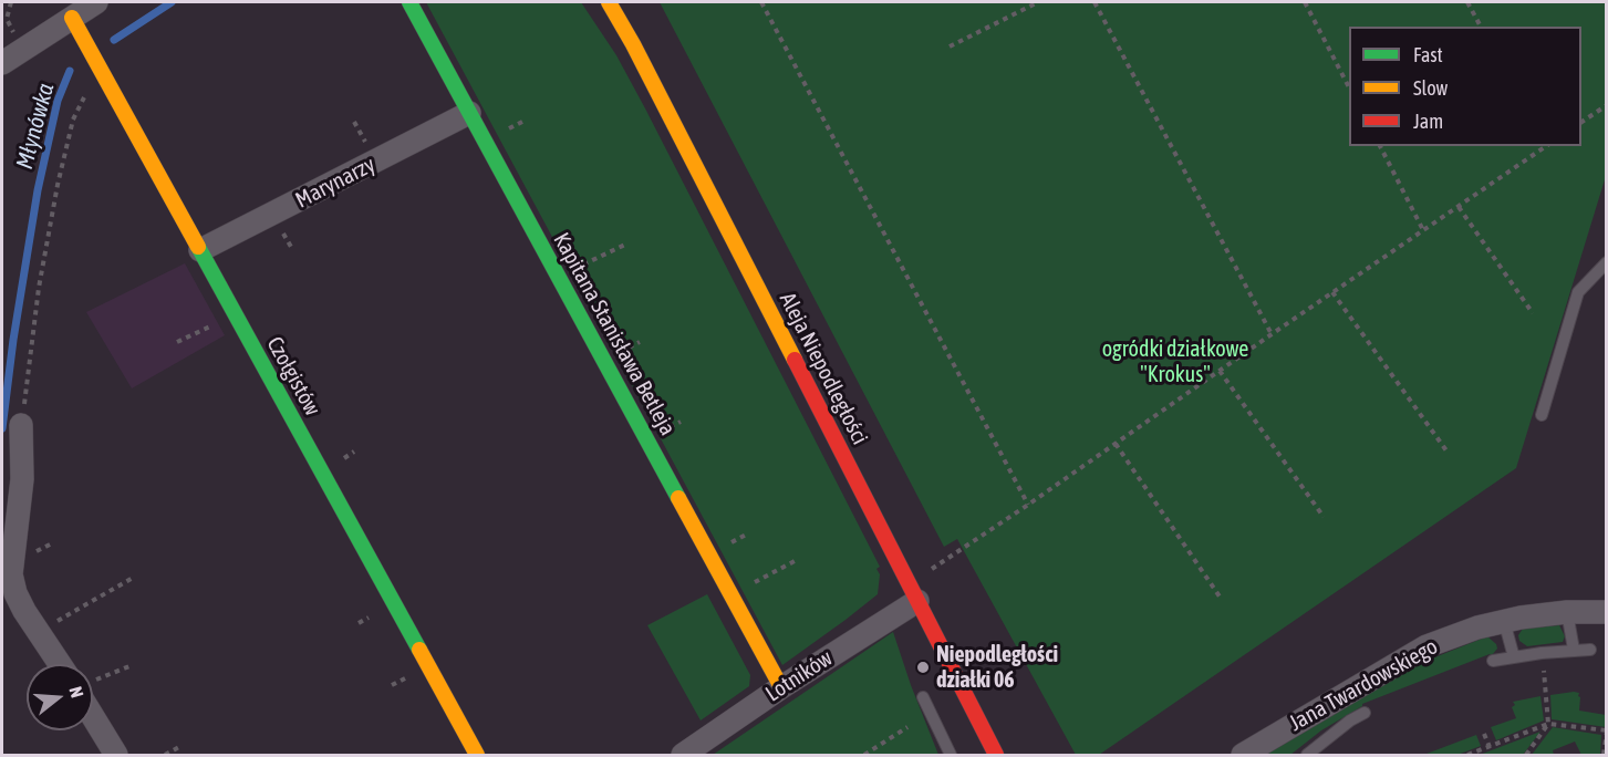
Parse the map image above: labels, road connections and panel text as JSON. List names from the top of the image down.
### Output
{
  "streets": {
    "street": [
      "Marynarzy",
      "Kapitana Stanisława Betleja",
      "Aleja Niepodległości",
      "Czołgistów",
      "Lotników",
      "Jana Twardowskiego"
    ]
  },
  "crossings": [
    ["Marynarzy", "Kapitana Stanisława Betleja"],
    ["Marynarzy", "Czołgistów"],
    ["Kapitana Stanisława Betleja", "Lotników"],
    ["Aleja Niepodległości", "Lotników"]
  ],
  "water": ["Młynówka"],
  "parks": ["ogródki działkowe \"Krokus\""],
  "places": ["Niepodległości działki 06"],
  "legend": ["Fast", "Slow", "Jam"],
  "north": "right"
}
